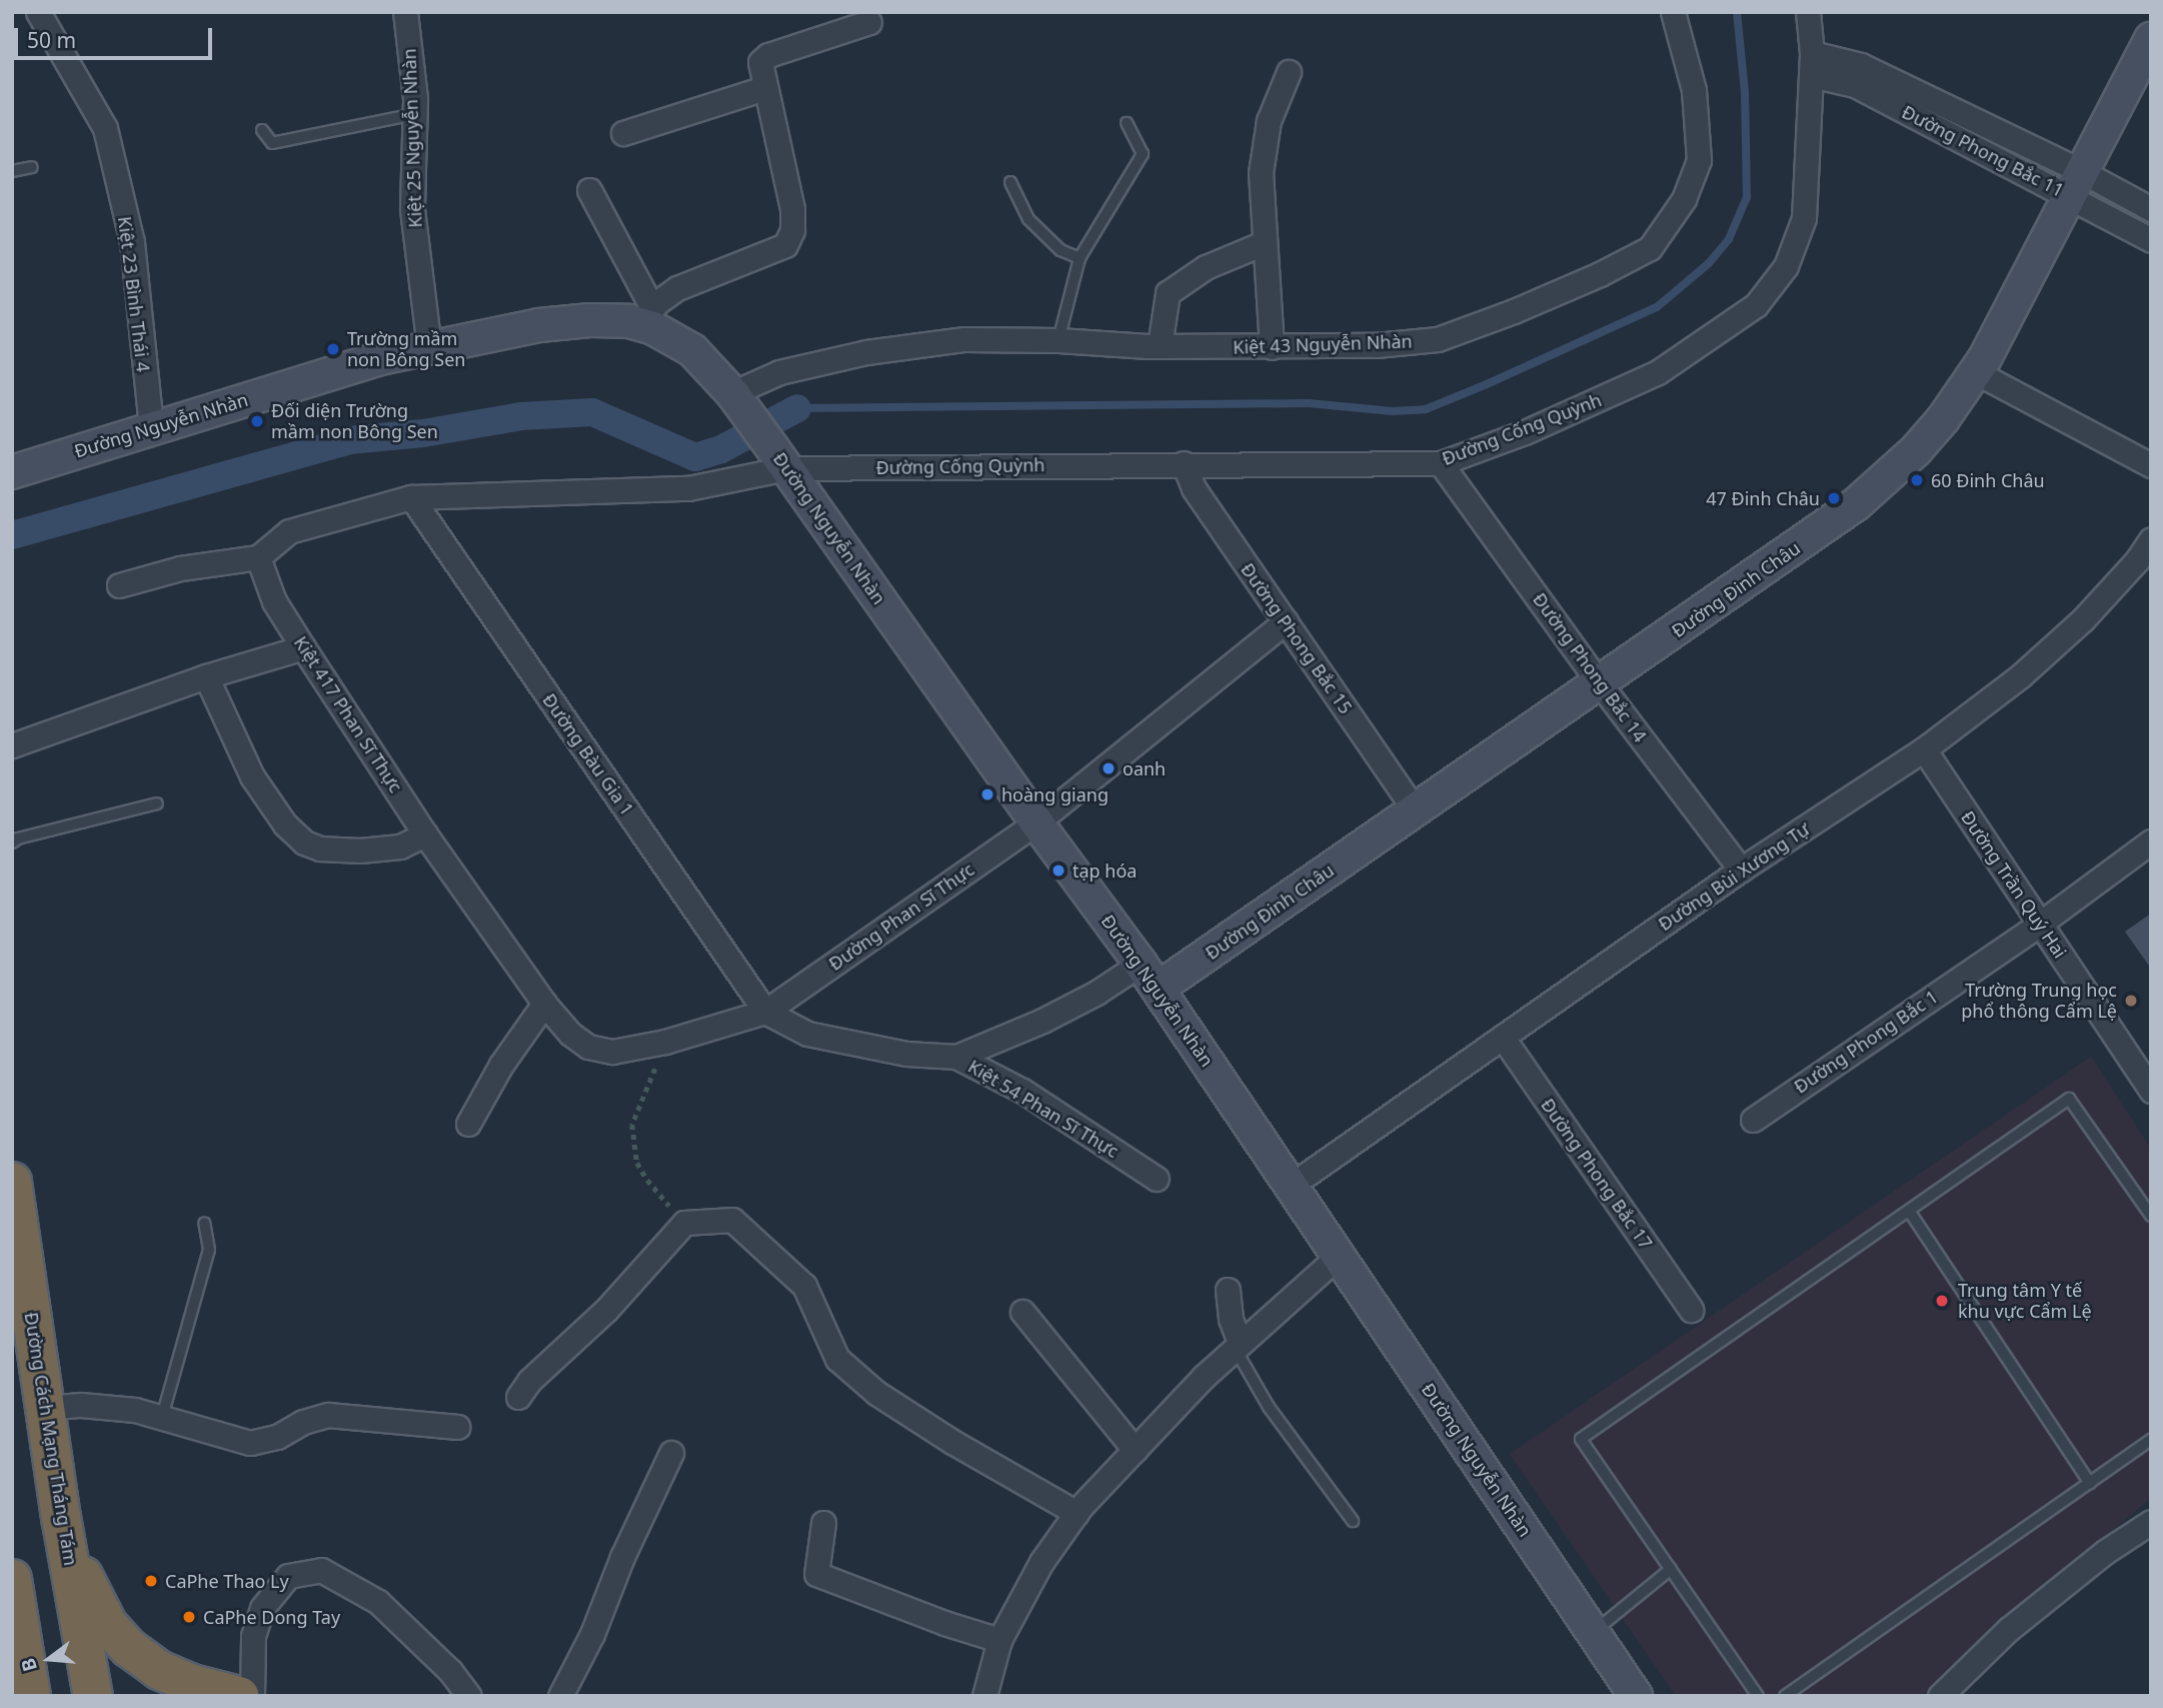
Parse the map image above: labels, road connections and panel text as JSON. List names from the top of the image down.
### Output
{
  "streets": {
    "highway": ["Đường Cách Mạng Tháng Tám"],
    "street": [
      "Kiệt 25 Nguyễn Nhàn",
      "Đường Phong Bắc 11",
      "Kiệt 23 Bình Thái 4",
      "Kiệt 43 Nguyễn Nhàn",
      "Đường Nguyễn Nhàn",
      "Đường Cống Quỳnh",
      "Đường Đinh Châu",
      "Đường Phong Bắc 15",
      "Đường Phong Bắc 14",
      "Kiệt 417 Phan Sĩ Thực",
      "Đường Bàu Gia 1",
      "Đường Bùi Xương Tự",
      "Đường Trần Quý Hai",
      "Đường Phan Sĩ Thực",
      "Đường Phong Bắc 1",
      "Kiệt 54 Phan Sĩ Thực",
      "Đường Phong Bắc 17"
    ]
  },
  "crossings": [
    ["Kiệt 25 Nguyễn Nhàn", "Đường Nguyễn Nhàn"],
    ["Đường Phong Bắc 11", "Đường Cống Quỳnh"],
    ["Đường Phong Bắc 11", "Đường Đinh Châu"],
    ["Kiệt 23 Bình Thái 4", "Đường Nguyễn Nhàn"],
    ["Kiệt 43 Nguyễn Nhàn", "Đường Nguyễn Nhàn"],
    ["Đường Nguyễn Nhàn", "Đường Cống Quỳnh"],
    ["Đường Nguyễn Nhàn", "Đường Đinh Châu"],
    ["Đường Nguyễn Nhàn", "Đường Bùi Xương Tự"],
    ["Đường Nguyễn Nhàn", "Đường Phan Sĩ Thực"],
    ["Đường Cống Quỳnh", "Đường Phong Bắc 15"],
    ["Đường Cống Quỳnh", "Đường Phong Bắc 14"],
    ["Đường Cống Quỳnh", "Đường Bàu Gia 1"],
    ["Đường Đinh Châu", "Đường Phong Bắc 15"],
    ["Đường Đinh Châu", "Đường Phong Bắc 14"],
    ["Đường Phong Bắc 15", "Đường Phan Sĩ Thực"],
    ["Đường Phong Bắc 14", "Đường Bùi Xương Tự"],
    ["Kiệt 417 Phan Sĩ Thực", "Đường Bàu Gia 1"],
    ["Kiệt 417 Phan Sĩ Thực", "Đường Phan Sĩ Thực"],
    ["Kiệt 417 Phan Sĩ Thực", "Kiệt 54 Phan Sĩ Thực"],
    ["Đường Bàu Gia 1", "Đường Phan Sĩ Thực"],
    ["Đường Bàu Gia 1", "Kiệt 54 Phan Sĩ Thực"],
    ["Đường Bùi Xương Tự", "Đường Trần Quý Hai"],
    ["Đường Bùi Xương Tự", "Đường Phong Bắc 17"],
    ["Đường Trần Quý Hai", "Đường Phong Bắc 1"],
    ["Đường Phan Sĩ Thực", "Kiệt 54 Phan Sĩ Thực"]
  ],
  "places": [
    "Trường mầm non Bông Sen",
    "Đối diện Trường mầm non Bông Sen",
    "60 Đinh Châu",
    "47 Đinh Châu",
    "oanh",
    "hoàng giang",
    "tạp hóa",
    "Trường Trung học phổ thông Cẩm Lệ",
    "Trung tâm Y tế khu vực Cẩm Lệ",
    "CaPhe Thao Ly",
    "CaPhe Dong Tay"
  ],
  "scale_bar": "50 m",
  "north": "left"
}
